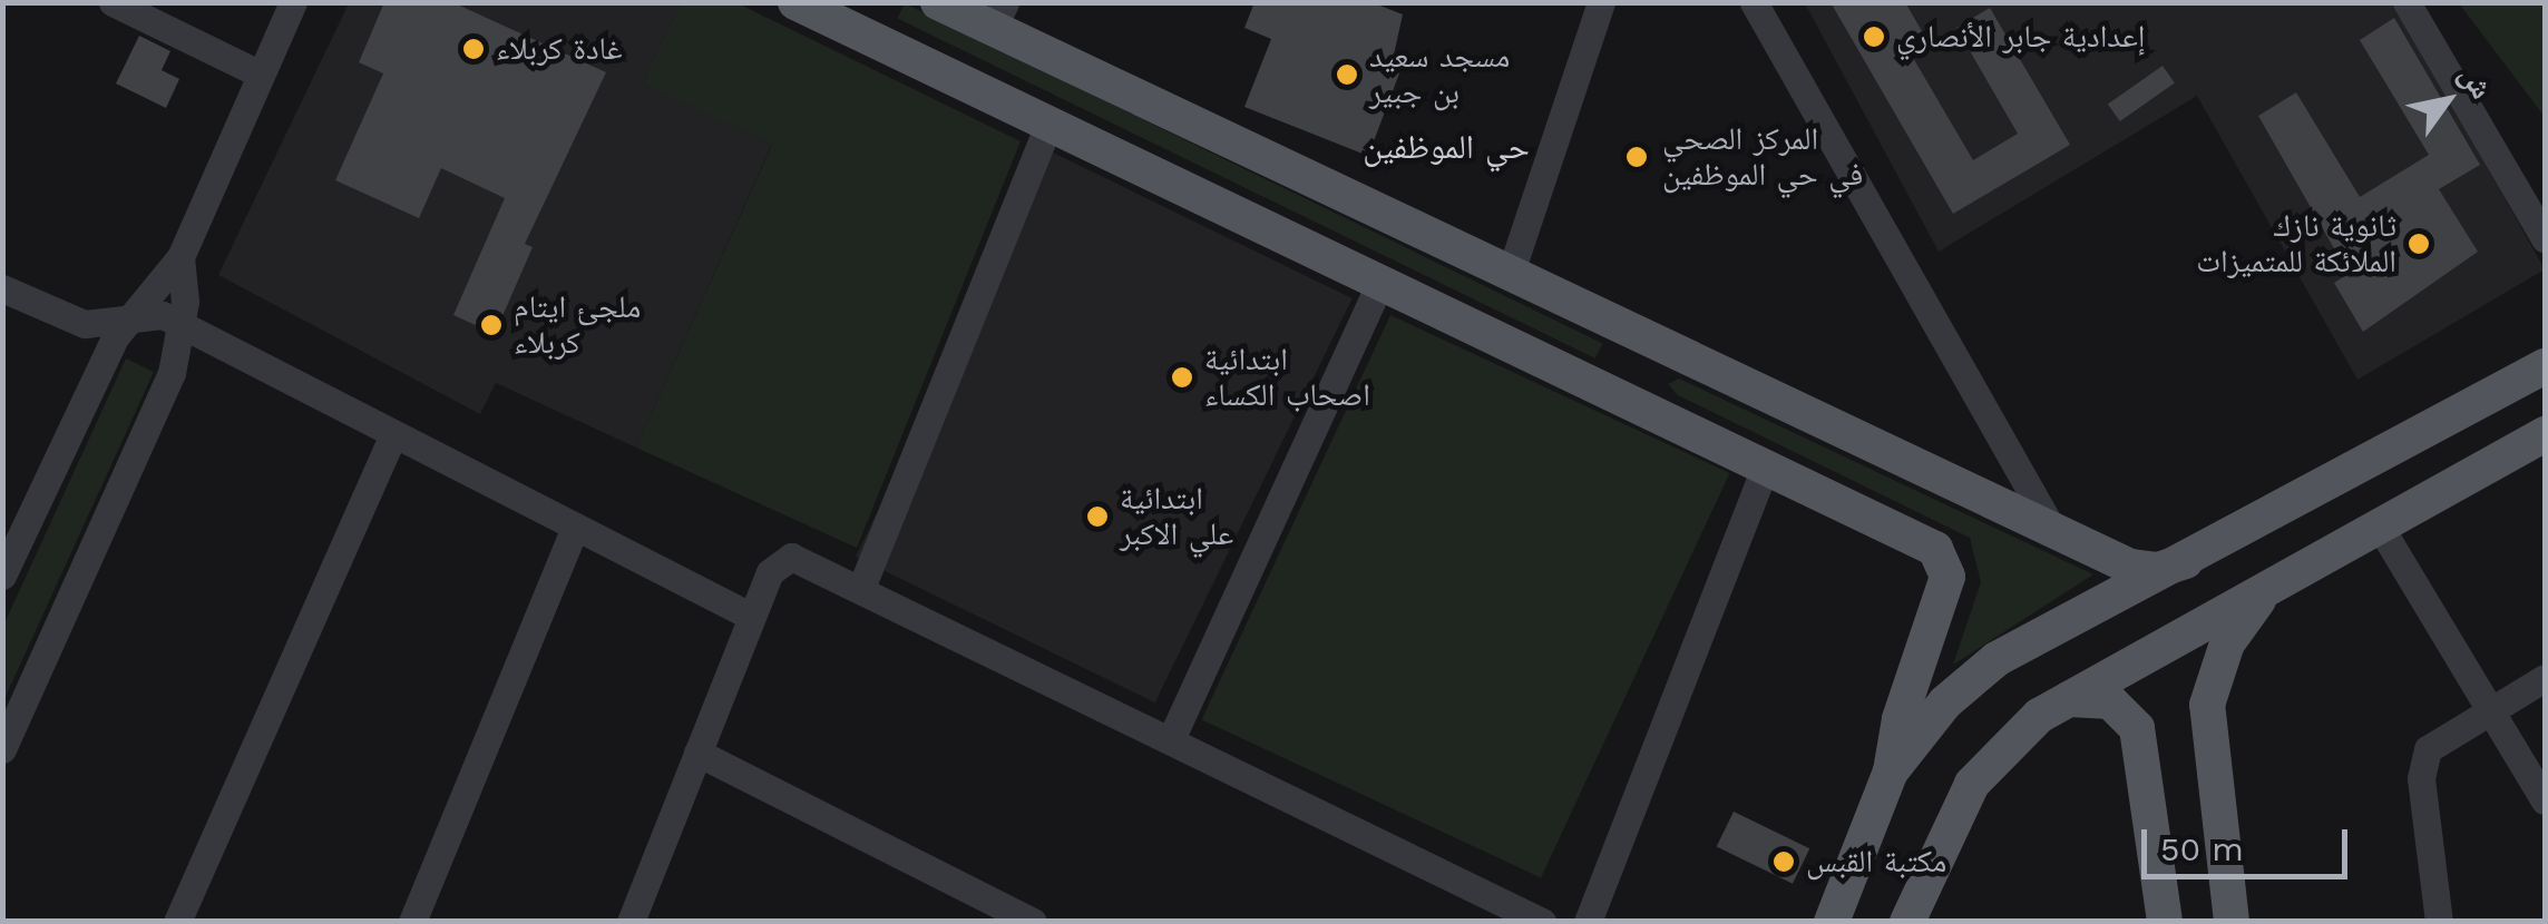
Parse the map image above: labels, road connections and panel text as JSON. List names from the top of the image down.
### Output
{
  "districts": ["حي الموظفين"],
  "places": [
    "إعدادية جابر الأنصاري",
    "غادة كربلاء",
    "مسجد سعيد بن جبير",
    "المركز الصحي في حي الموظفين",
    "ثانوية نازك الملائكة للمتميزات",
    "ملجئ ايتام كربلاء",
    "ابتدائية اصحاب الكساء",
    "ابتدائية علي الاكبر",
    "مكتبة القبس"
  ],
  "scale_bar": "50 m",
  "north": "top right"
}
